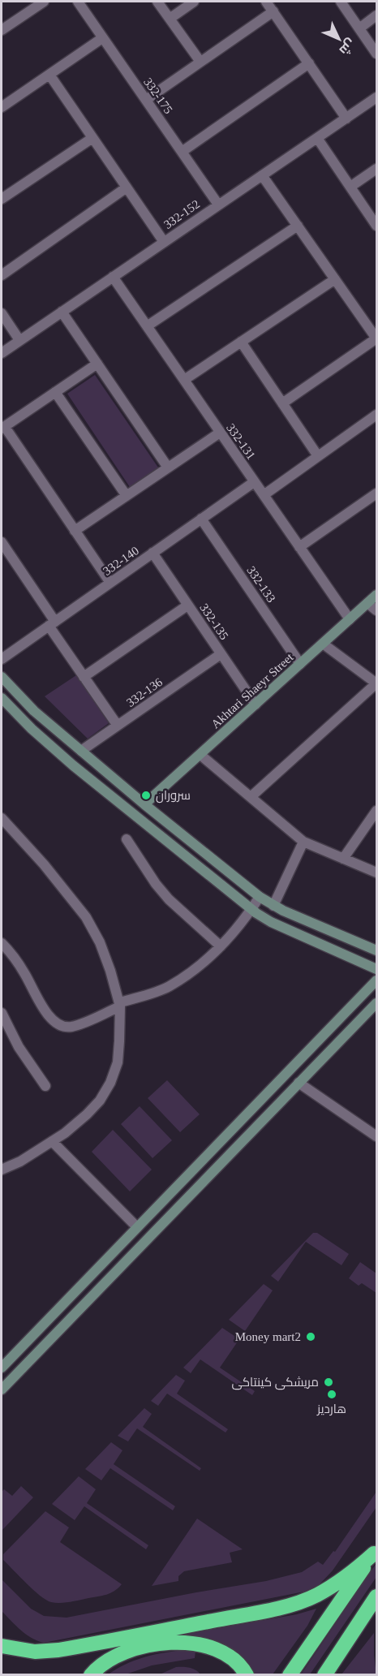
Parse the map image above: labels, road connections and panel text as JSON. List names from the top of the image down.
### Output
{
  "streets": {
    "street": [
      "332-175",
      "332-152",
      "332-131",
      "332-140",
      "332-133",
      "332-135",
      "Akhtari Shaeyr Street",
      "332-136"
    ]
  },
  "crossings": [
    ["332-175", "332-152"],
    ["332-152", "332-131"],
    ["332-131", "332-140"],
    ["332-131", "Akhtari Shaeyr Street"],
    ["332-140", "332-133"],
    ["332-140", "332-135"],
    ["332-133", "Akhtari Shaeyr Street"],
    ["332-135", "Akhtari Shaeyr Street"],
    ["332-135", "332-136"]
  ],
  "places": [
    "سروران",
    "Money mart2",
    "مریشکی کینتاکی",
    "هاردیز"
  ],
  "north": "bottom right"
}
